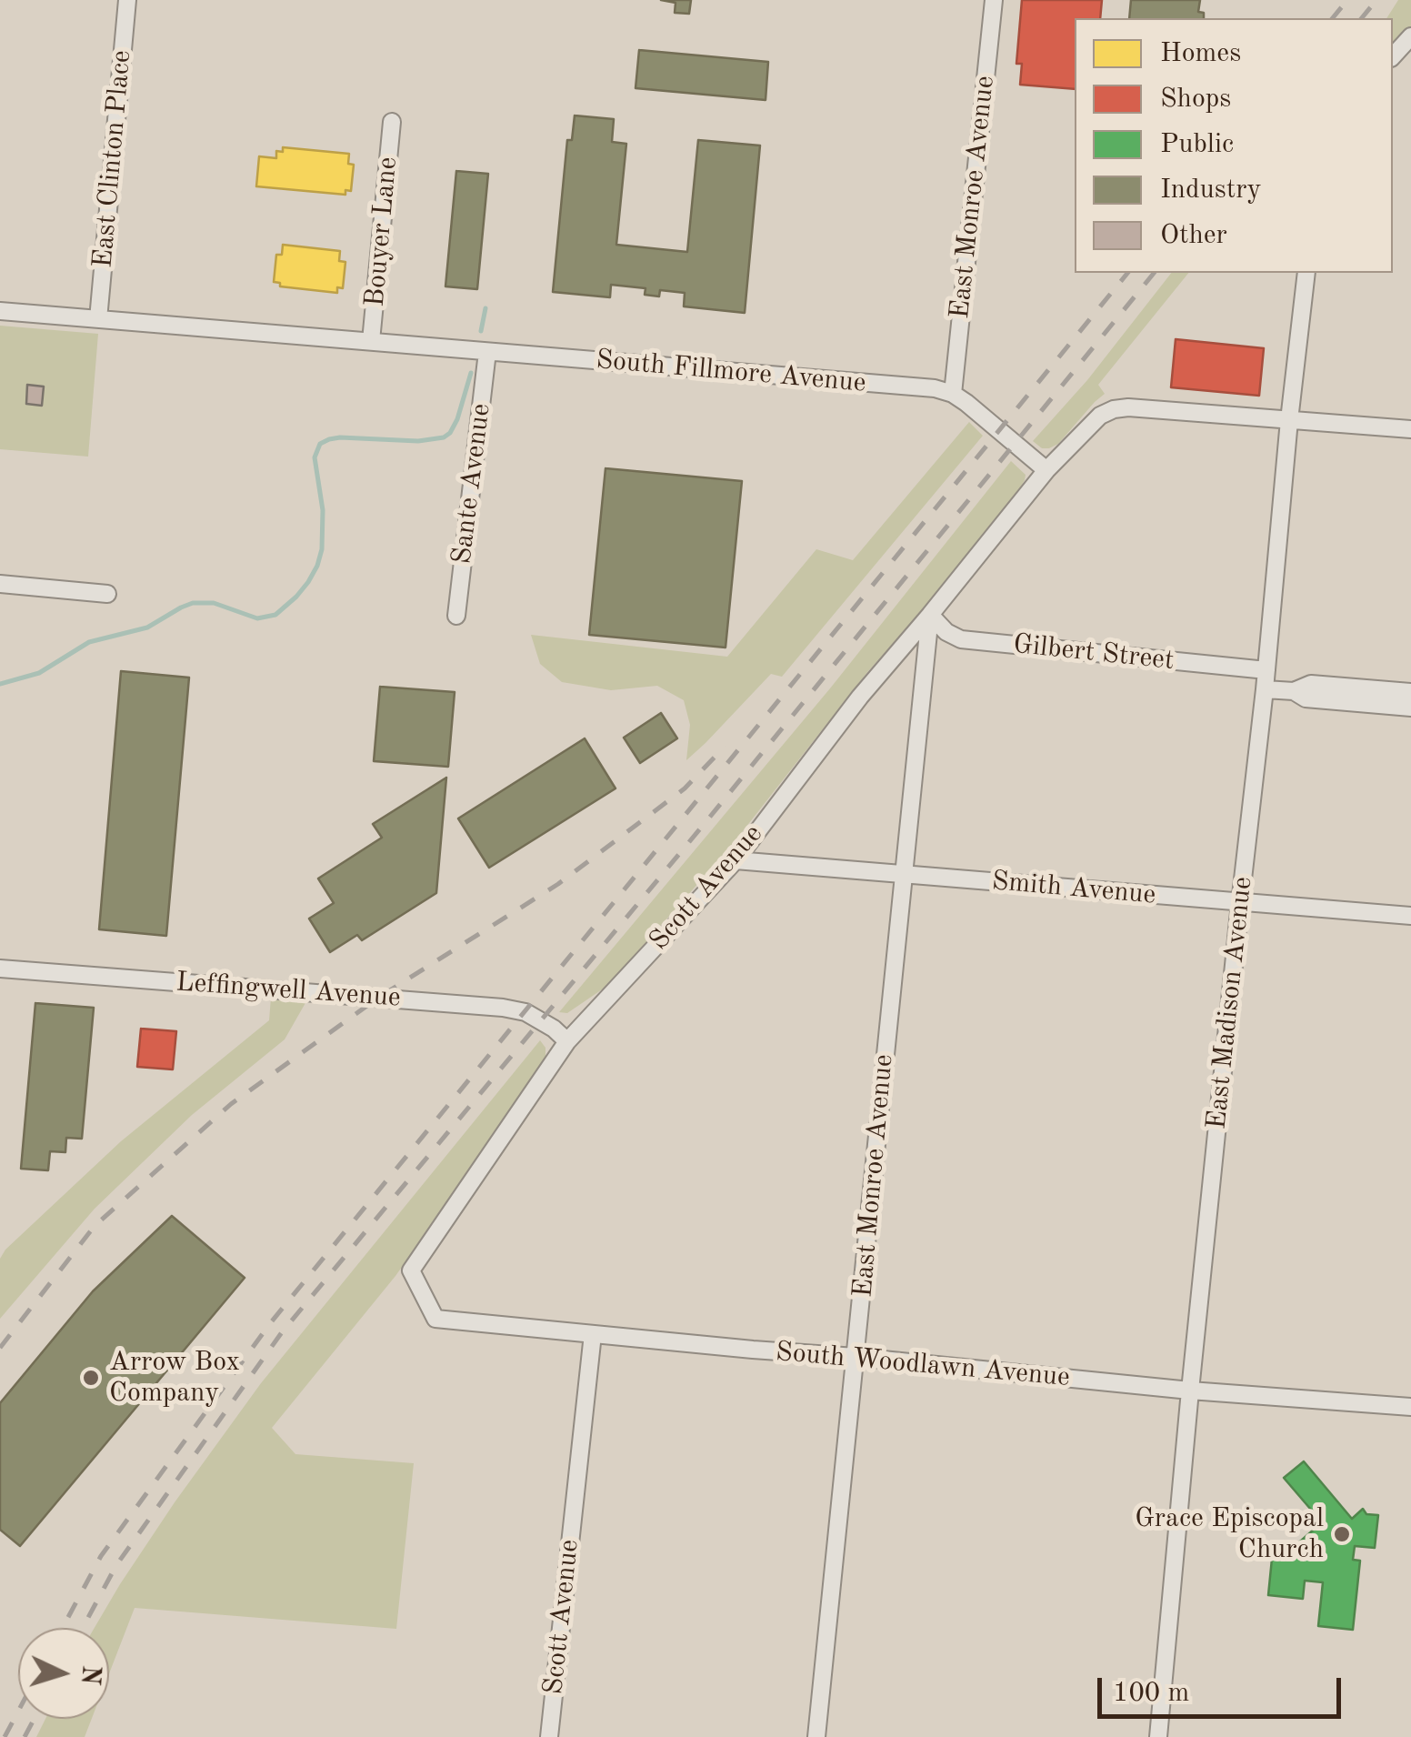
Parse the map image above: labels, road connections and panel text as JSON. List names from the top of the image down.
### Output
{
  "streets": {
    "street": [
      "East Clinton Place",
      "East Monroe Avenue",
      "Bouyer Lane",
      "South Fillmore Avenue",
      "Sante Avenue",
      "Gilbert Street",
      "Scott Avenue",
      "Smith Avenue",
      "Leffingwell Avenue",
      "East Madison Avenue",
      "South Woodlawn Avenue"
    ]
  },
  "crossings": [
    ["East Clinton Place", "South Fillmore Avenue"],
    ["East Monroe Avenue", "South Fillmore Avenue"],
    ["East Monroe Avenue", "Gilbert Street"],
    ["East Monroe Avenue", "Scott Avenue"],
    ["East Monroe Avenue", "Smith Avenue"],
    ["East Monroe Avenue", "South Woodlawn Avenue"],
    ["Bouyer Lane", "South Fillmore Avenue"],
    ["South Fillmore Avenue", "Sante Avenue"],
    ["Gilbert Street", "Scott Avenue"],
    ["Gilbert Street", "East Madison Avenue"],
    ["Scott Avenue", "Smith Avenue"],
    ["Scott Avenue", "Leffingwell Avenue"],
    ["Scott Avenue", "South Woodlawn Avenue"],
    ["Smith Avenue", "East Madison Avenue"],
    ["East Madison Avenue", "South Woodlawn Avenue"]
  ],
  "places": ["Arrow Box Company", "Grace Episcopal Church"],
  "legend": [
    "Homes",
    "Shops",
    "Public",
    "Industry",
    "Other"
  ],
  "scale_bar": "100 m",
  "north": "right"
}
